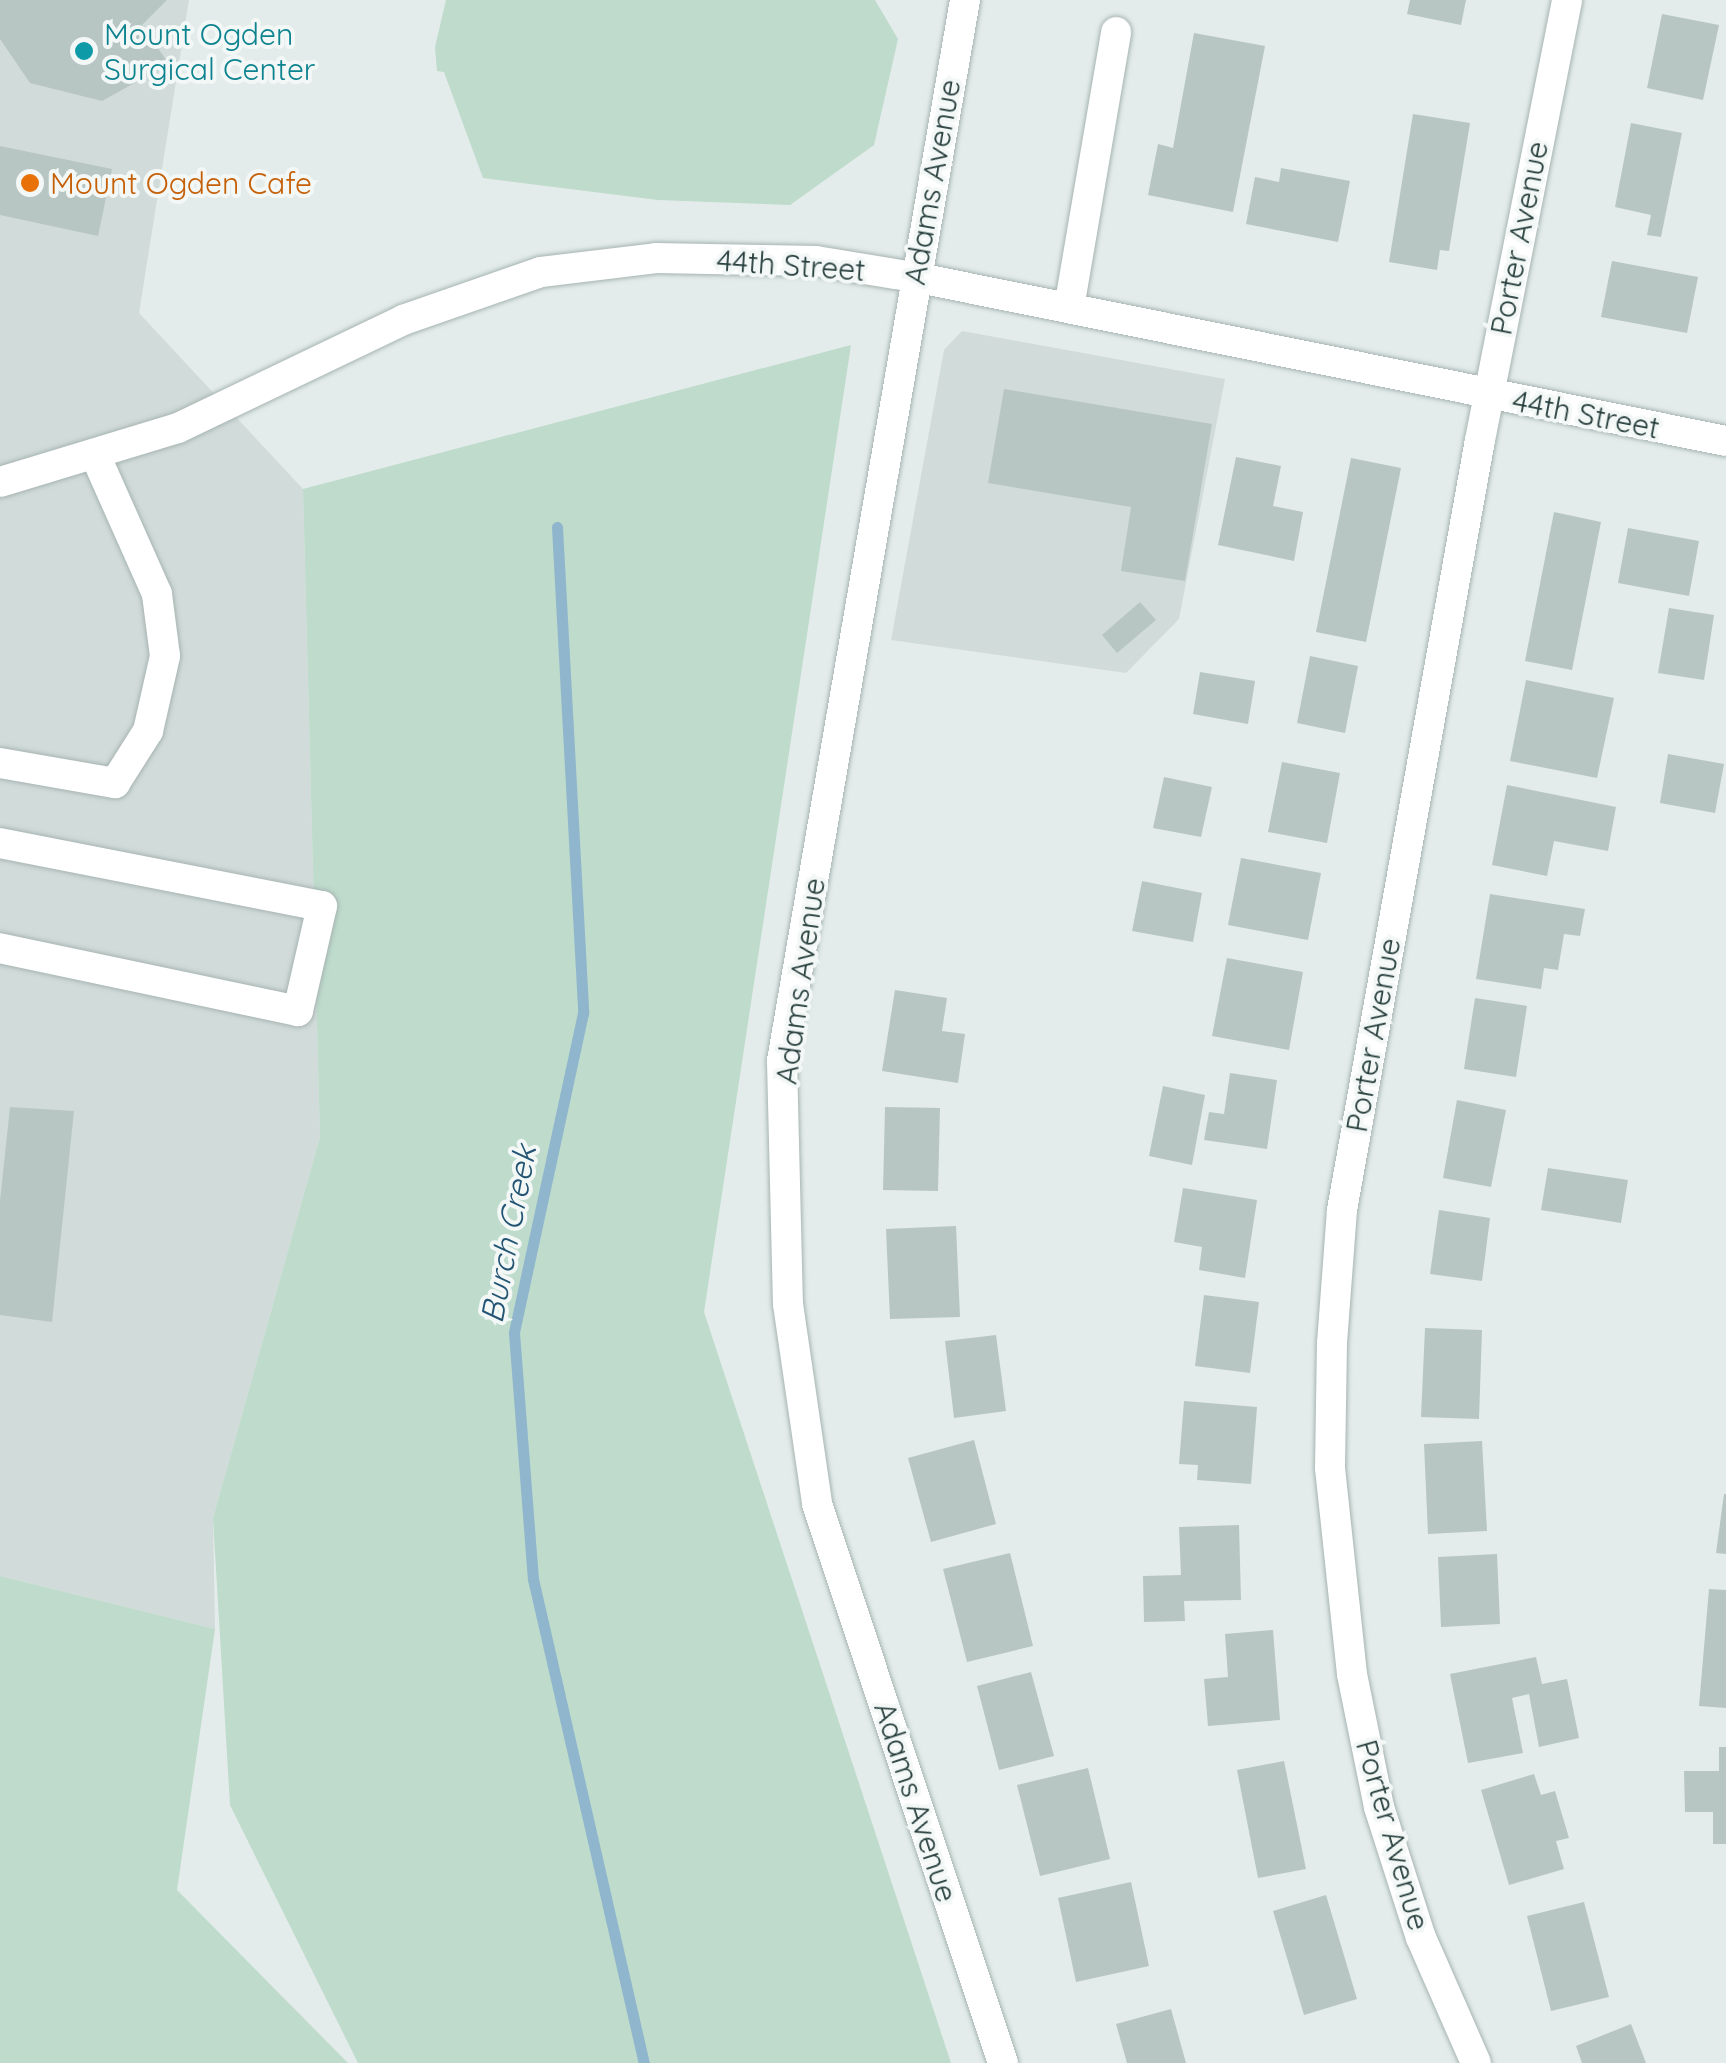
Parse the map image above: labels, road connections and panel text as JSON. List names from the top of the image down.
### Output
{
  "streets": {
    "street": ["Adams Avenue", "Porter Avenue", "44th Street"]
  },
  "crossings": [
    ["Adams Avenue", "44th Street"],
    ["Porter Avenue", "44th Street"]
  ],
  "water": ["Burch Creek"],
  "places": ["Mount Ogden Surgical Center", "Mount Ogden Cafe"]
}
